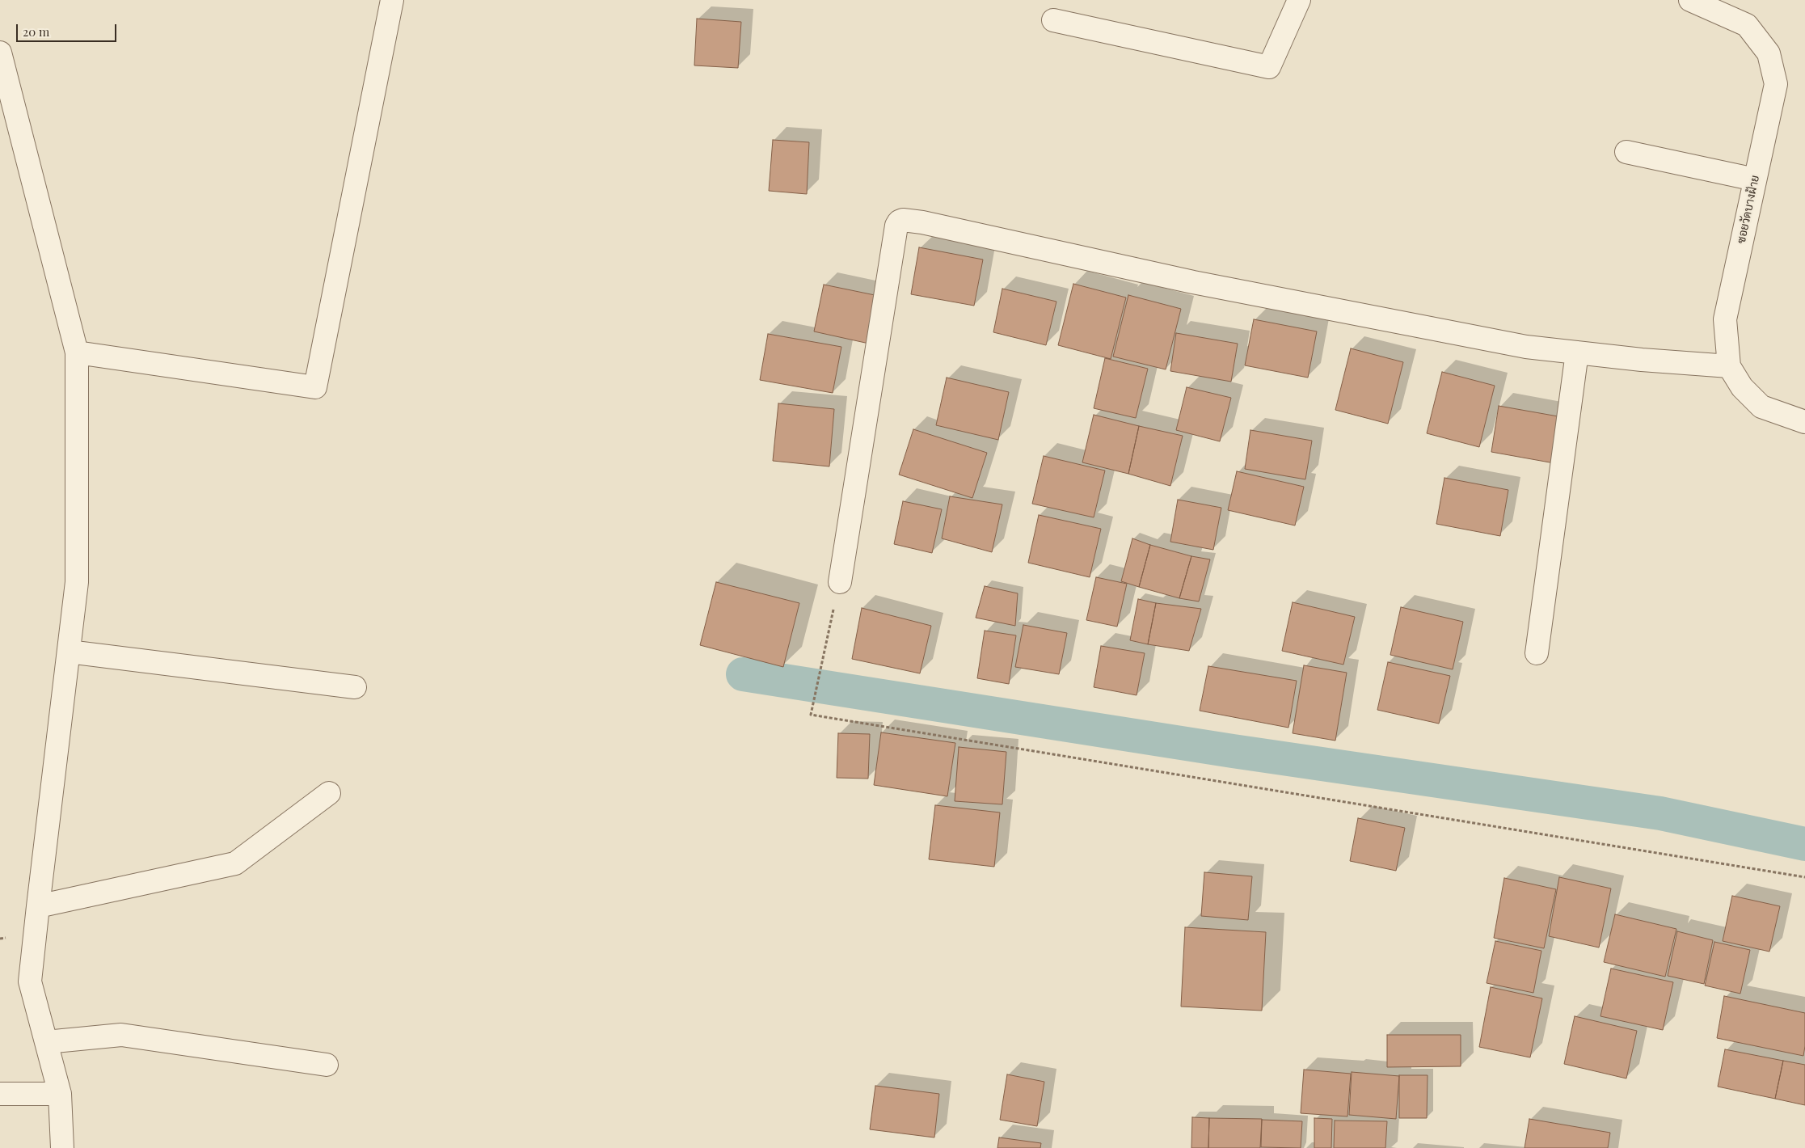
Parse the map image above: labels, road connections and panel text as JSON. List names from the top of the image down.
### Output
{
  "streets": {
    "street": ["ซอยวัดบางฝ้าย"]
  },
  "scale_bar": "20 m"
}
